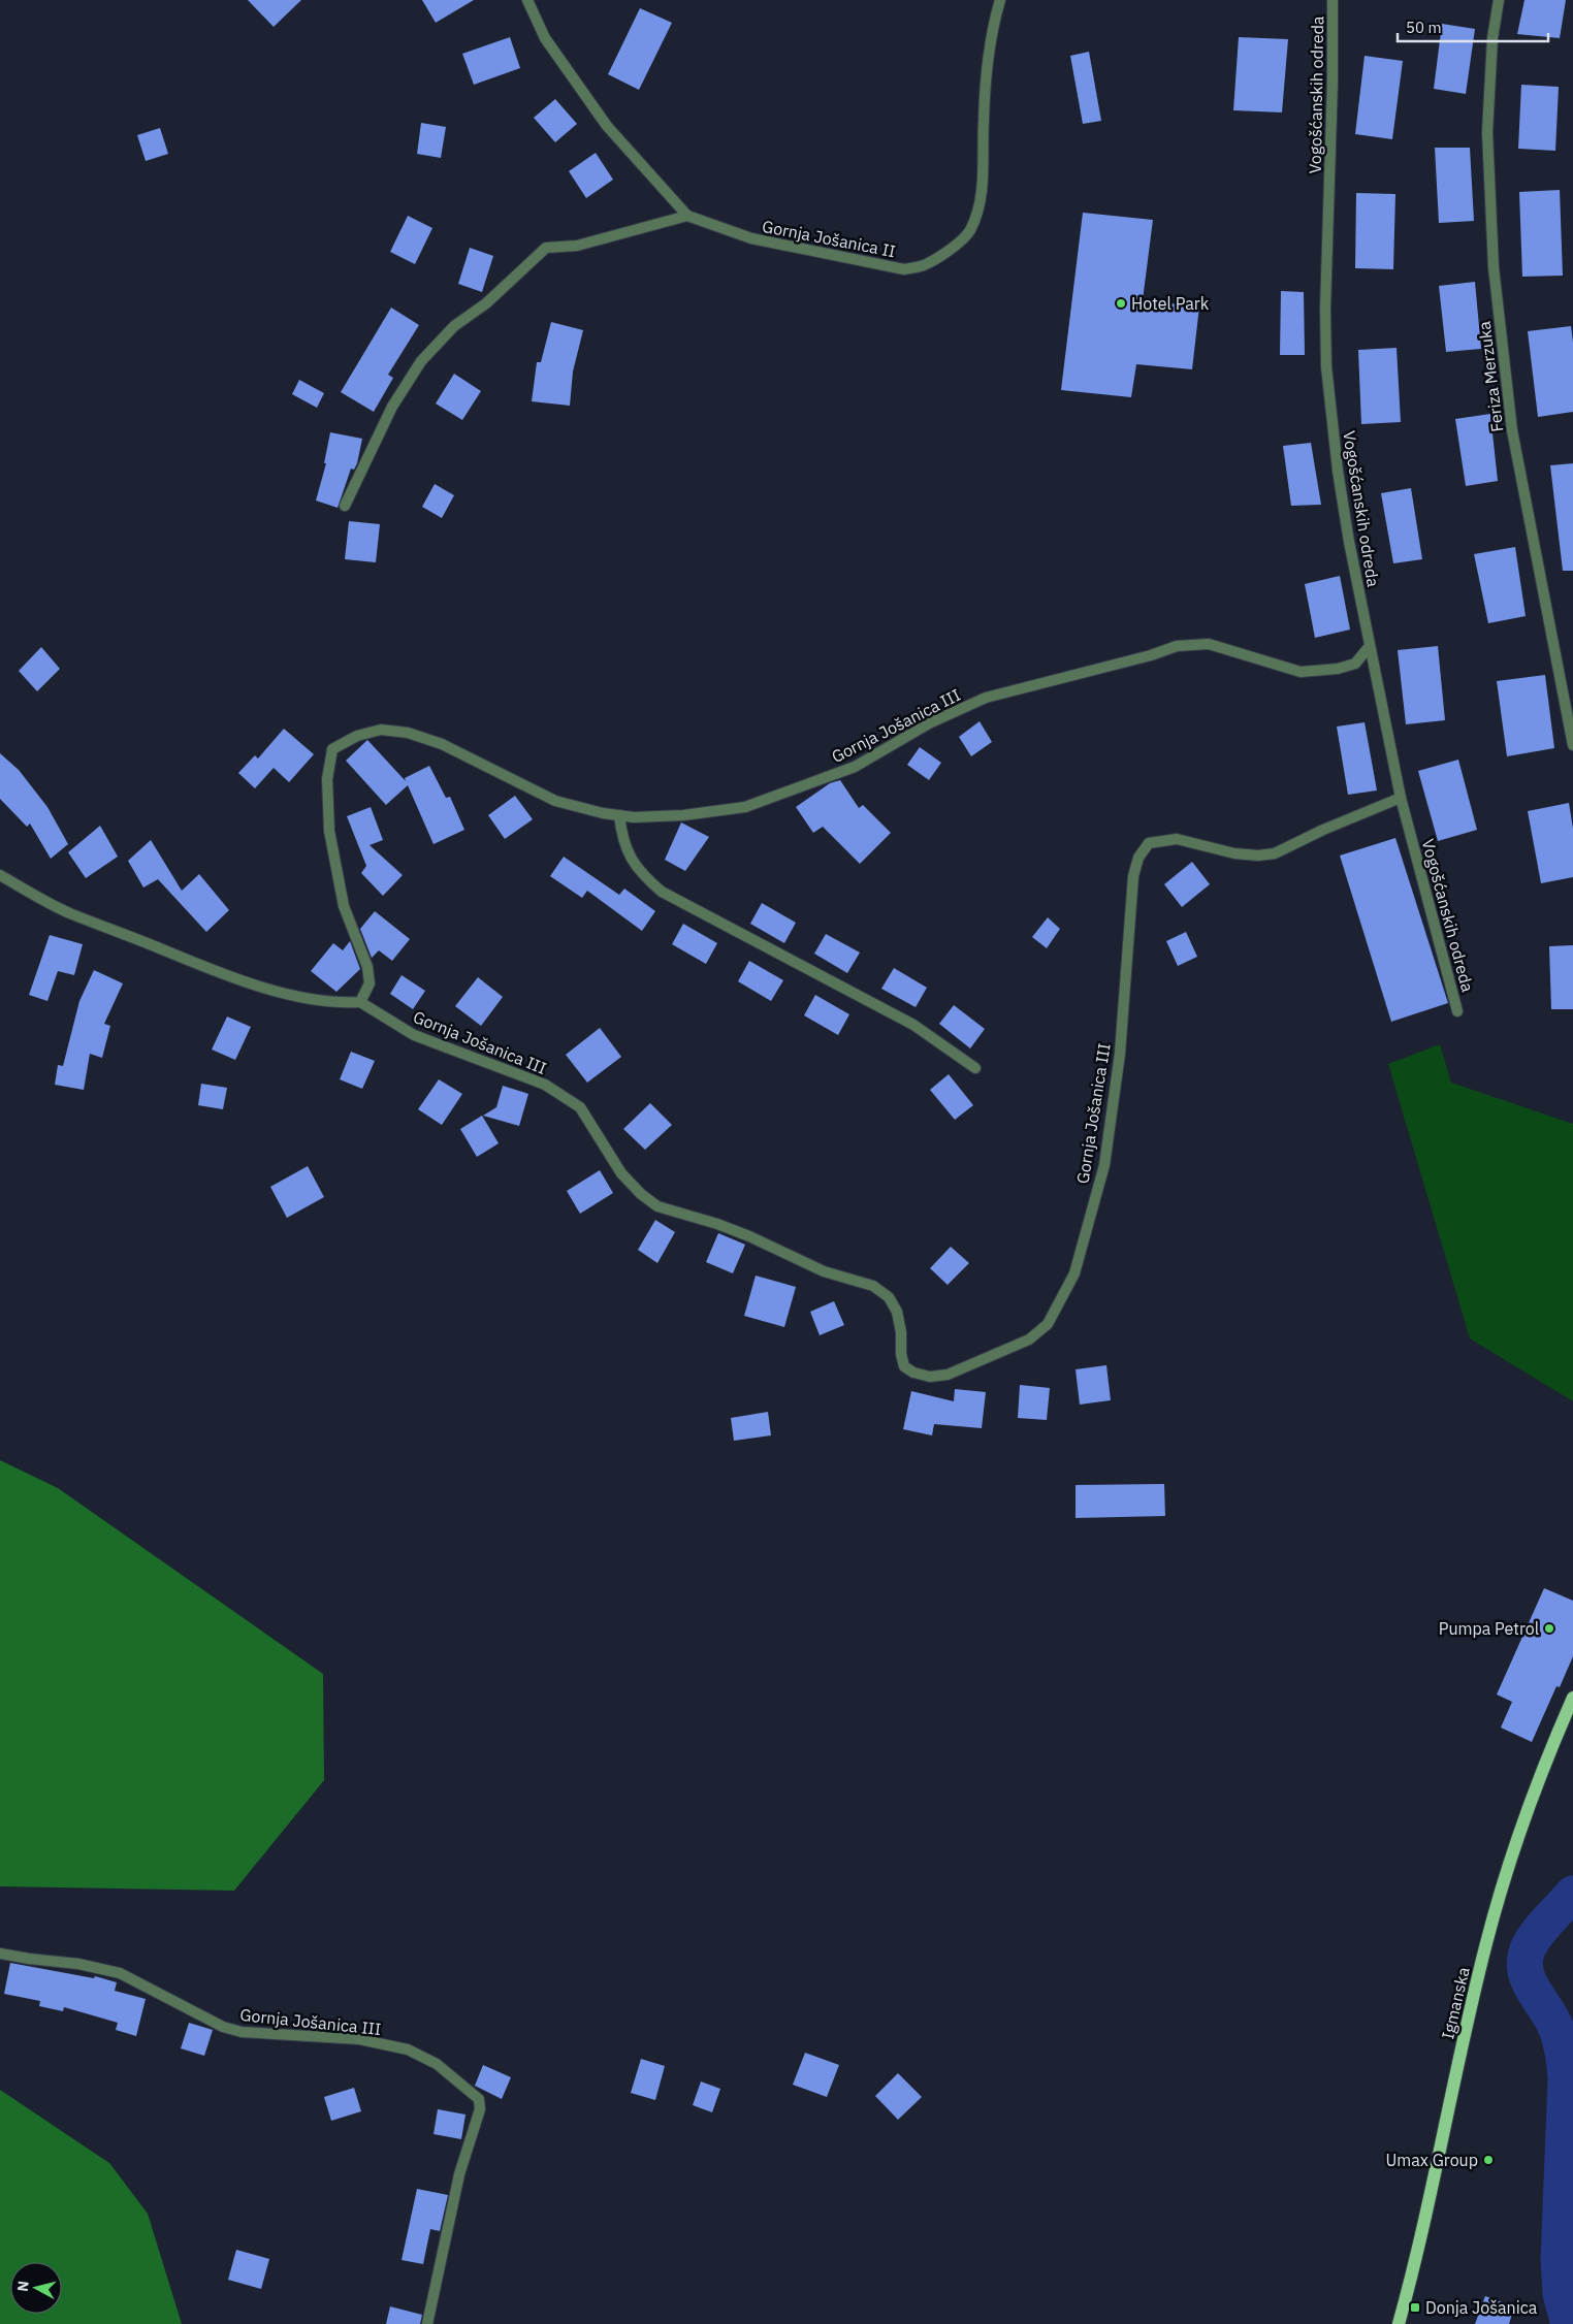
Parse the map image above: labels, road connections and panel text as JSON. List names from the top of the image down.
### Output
{
  "streets": {
    "main road": ["Igmanska"],
    "street": [
      "Vogošćanskih odreda",
      "Gornja Jošanica II",
      "Feriza Merzuka",
      "Gornja Jošanica III"
    ]
  },
  "crossings": [
    ["Vogošćanskih odreda", "Gornja Jošanica III"]
  ],
  "places": {
    "other": ["Hotel Park", "Pumpa Petrol", "Umax Group"],
    "transit": ["Donja Jošanica"]
  },
  "scale_bar": "50 m",
  "north": "left"
}
